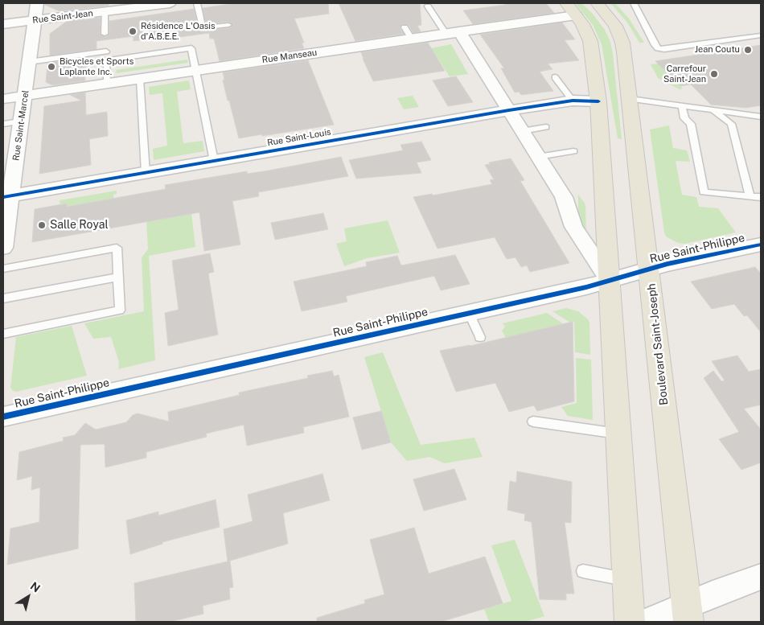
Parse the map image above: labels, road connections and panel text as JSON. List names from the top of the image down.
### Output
{
  "streets": {
    "main road": ["Boulevard Saint-Joseph"],
    "street": [
      "Rue Saint-Jean",
      "Rue Manseau",
      "Rue Saint-Marcel",
      "Rue Saint-Louis",
      "Rue Saint-Philippe"
    ]
  },
  "crossings": [
    ["Rue Saint-Jean", "Rue Saint-Marcel"],
    ["Rue Manseau", "Rue Saint-Marcel"],
    ["Rue Saint-Marcel", "Rue Saint-Louis"],
    ["Rue Saint-Philippe", "Boulevard Saint-Joseph"]
  ],
  "places": [
    "Résidence L'Oasis d'A.B.E.E.",
    "Jean Coutu",
    "Bicycles et Sports Laplante Inc.",
    "Carrefour Saint-Jean",
    "Salle Royal"
  ],
  "north": "top right"
}
